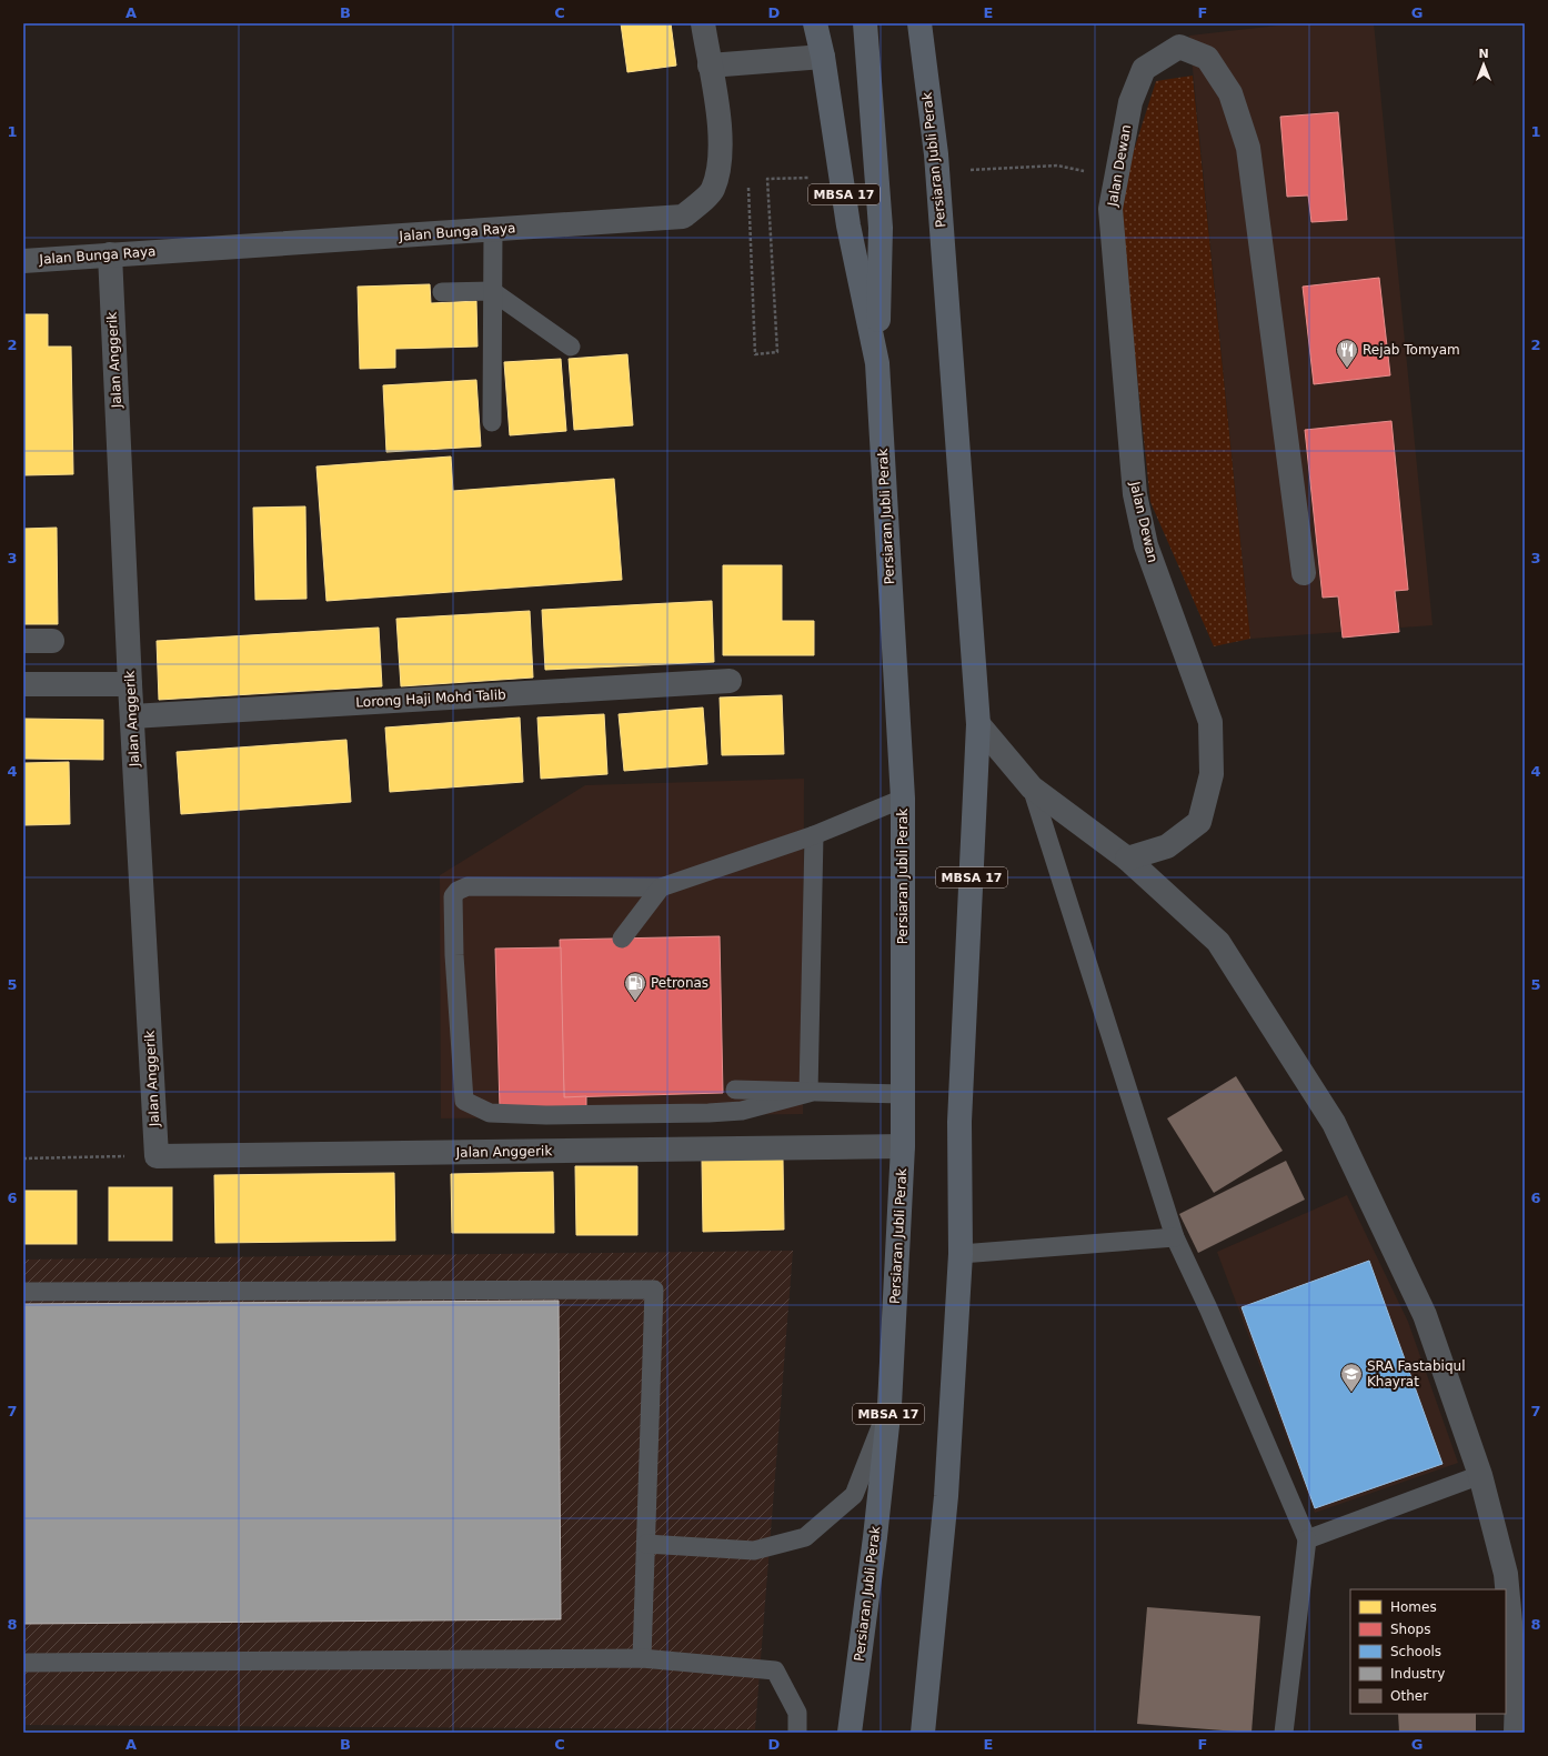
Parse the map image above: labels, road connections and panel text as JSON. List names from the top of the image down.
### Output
{
  "streets": {
    "main road": ["Persiaran Jubli Perak", "MBSA 17"],
    "street": [
      "Jalan Dewan",
      "Jalan Bunga Raya",
      "Jalan Anggerik",
      "Lorong Haji Mohd Talib"
    ]
  },
  "crossings": [
    ["Persiaran Jubli Perak", "Jalan Anggerik"],
    ["Jalan Bunga Raya", "Jalan Anggerik"],
    ["Jalan Anggerik", "Lorong Haji Mohd Talib"]
  ],
  "places": {
    "restaurant": ["Rejab Tomyam"],
    "fuel station": ["Petronas"],
    "school or university": ["SRA Fastabiqul Khayrat"]
  },
  "legend": [
    "Homes",
    "Shops",
    "Schools",
    "Industry",
    "Other"
  ],
  "north": "top",
  "grid": {
    "columns": [
      "A",
      "B",
      "C",
      "D",
      "E",
      "F",
      "G"
    ],
    "rows": [
      "1",
      "2",
      "3",
      "4",
      "5",
      "6",
      "7",
      "8"
    ]
  }
}
